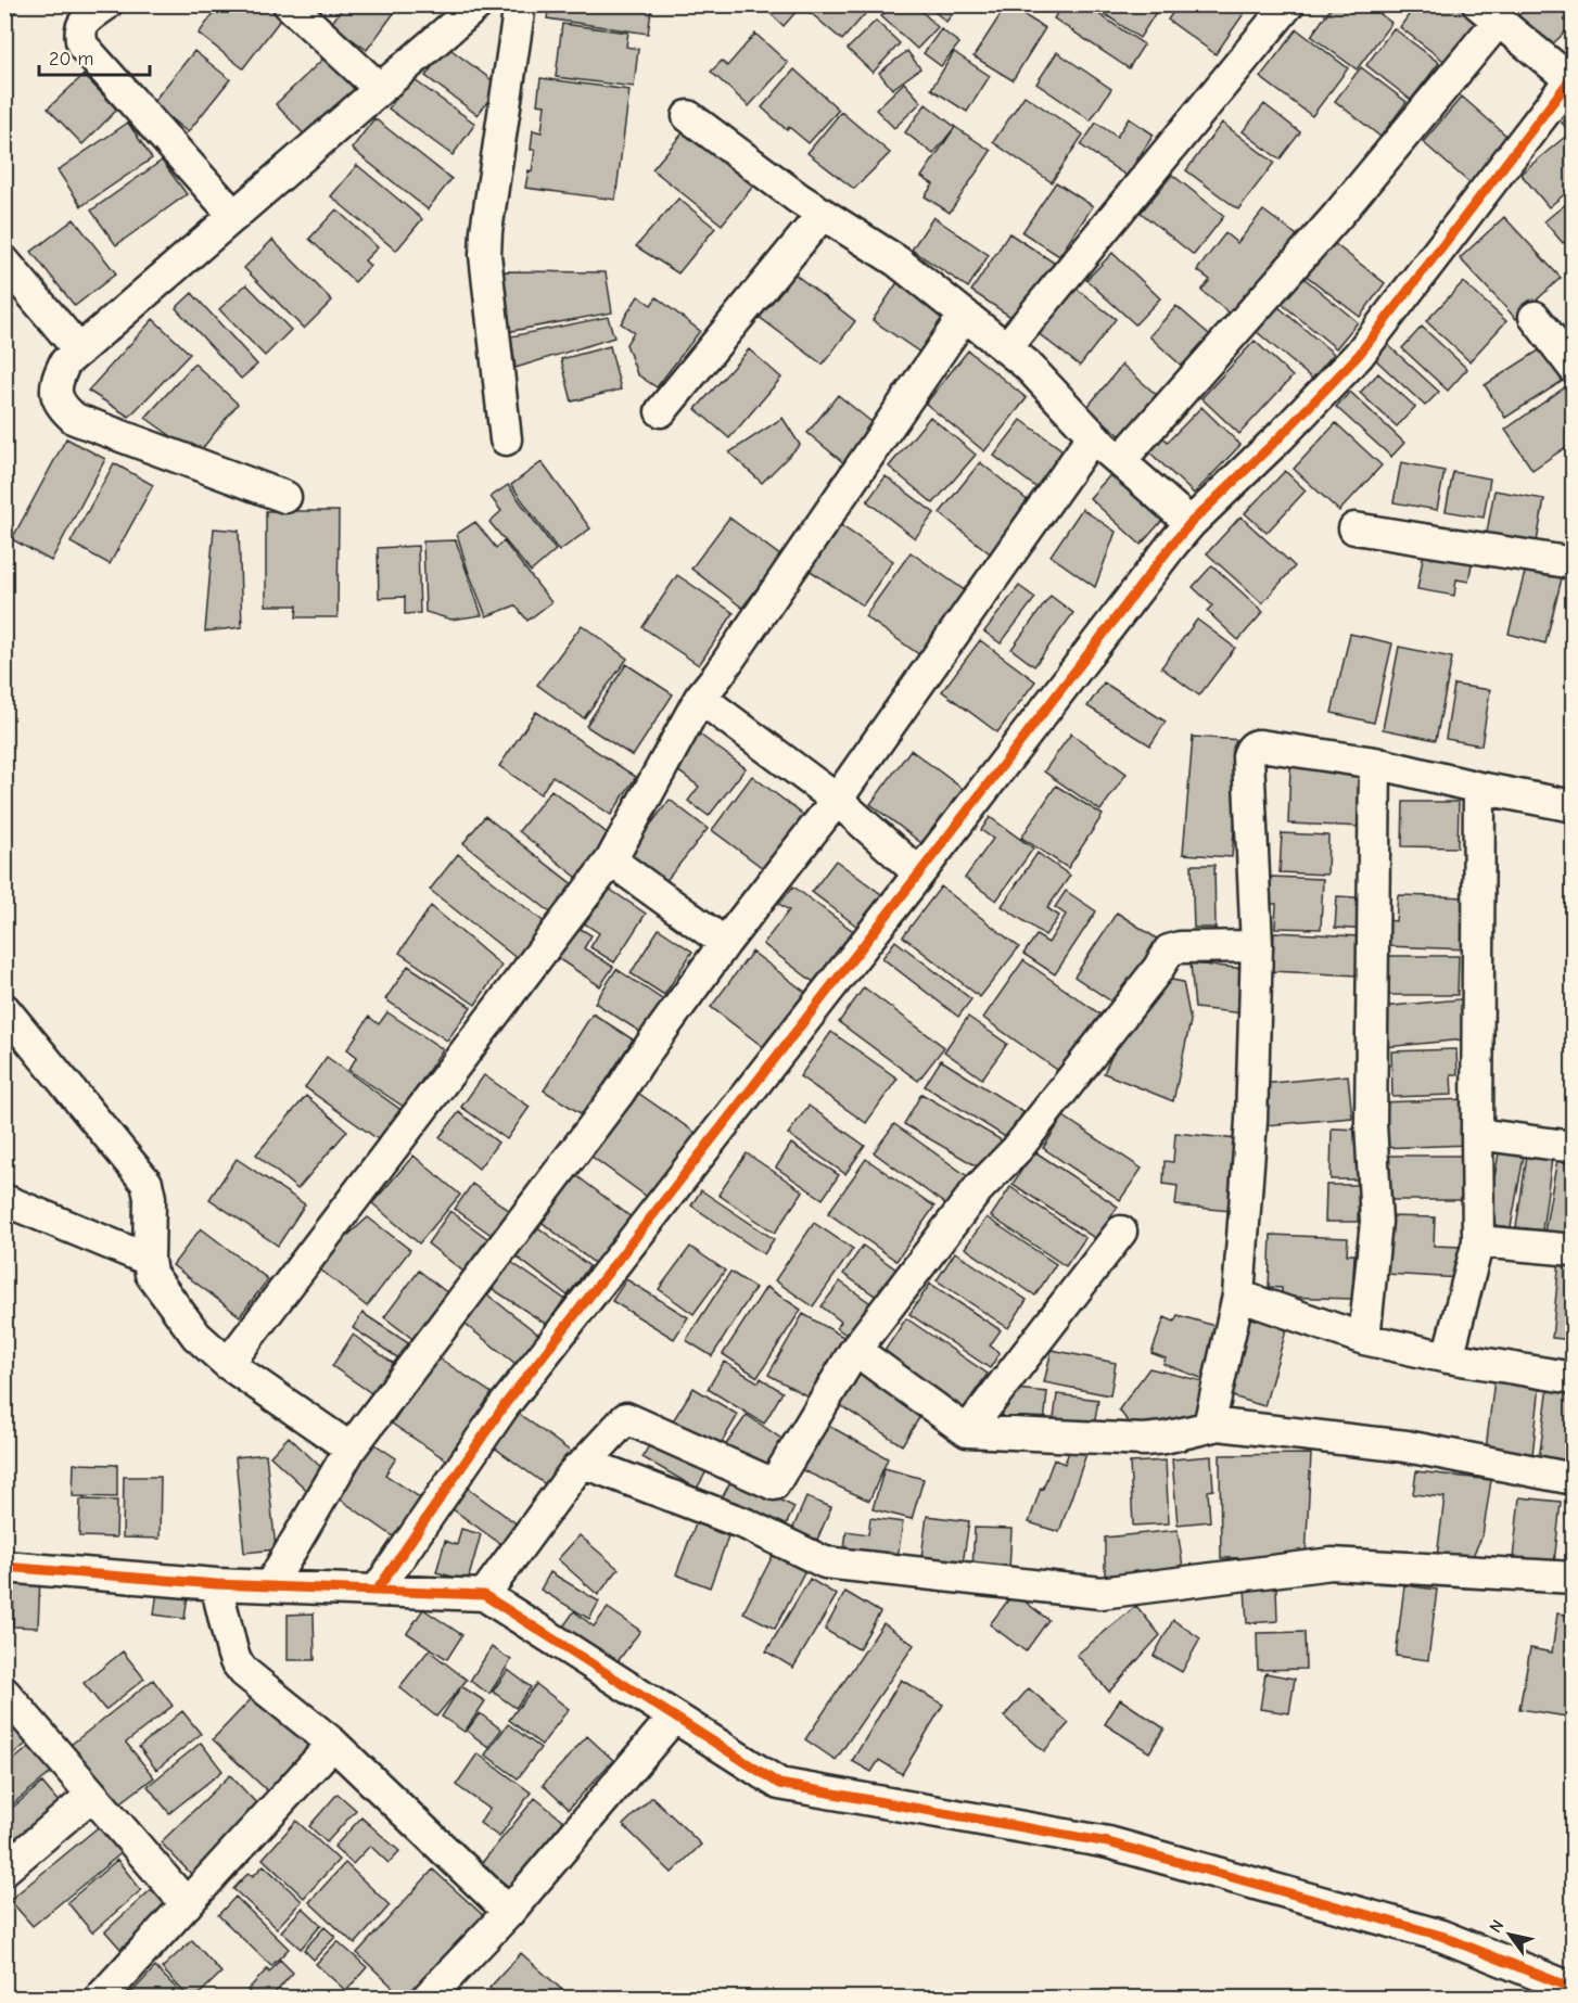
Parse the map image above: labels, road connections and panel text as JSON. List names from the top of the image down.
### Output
{
  "scale_bar": "20 m",
  "north": "top left"
}
